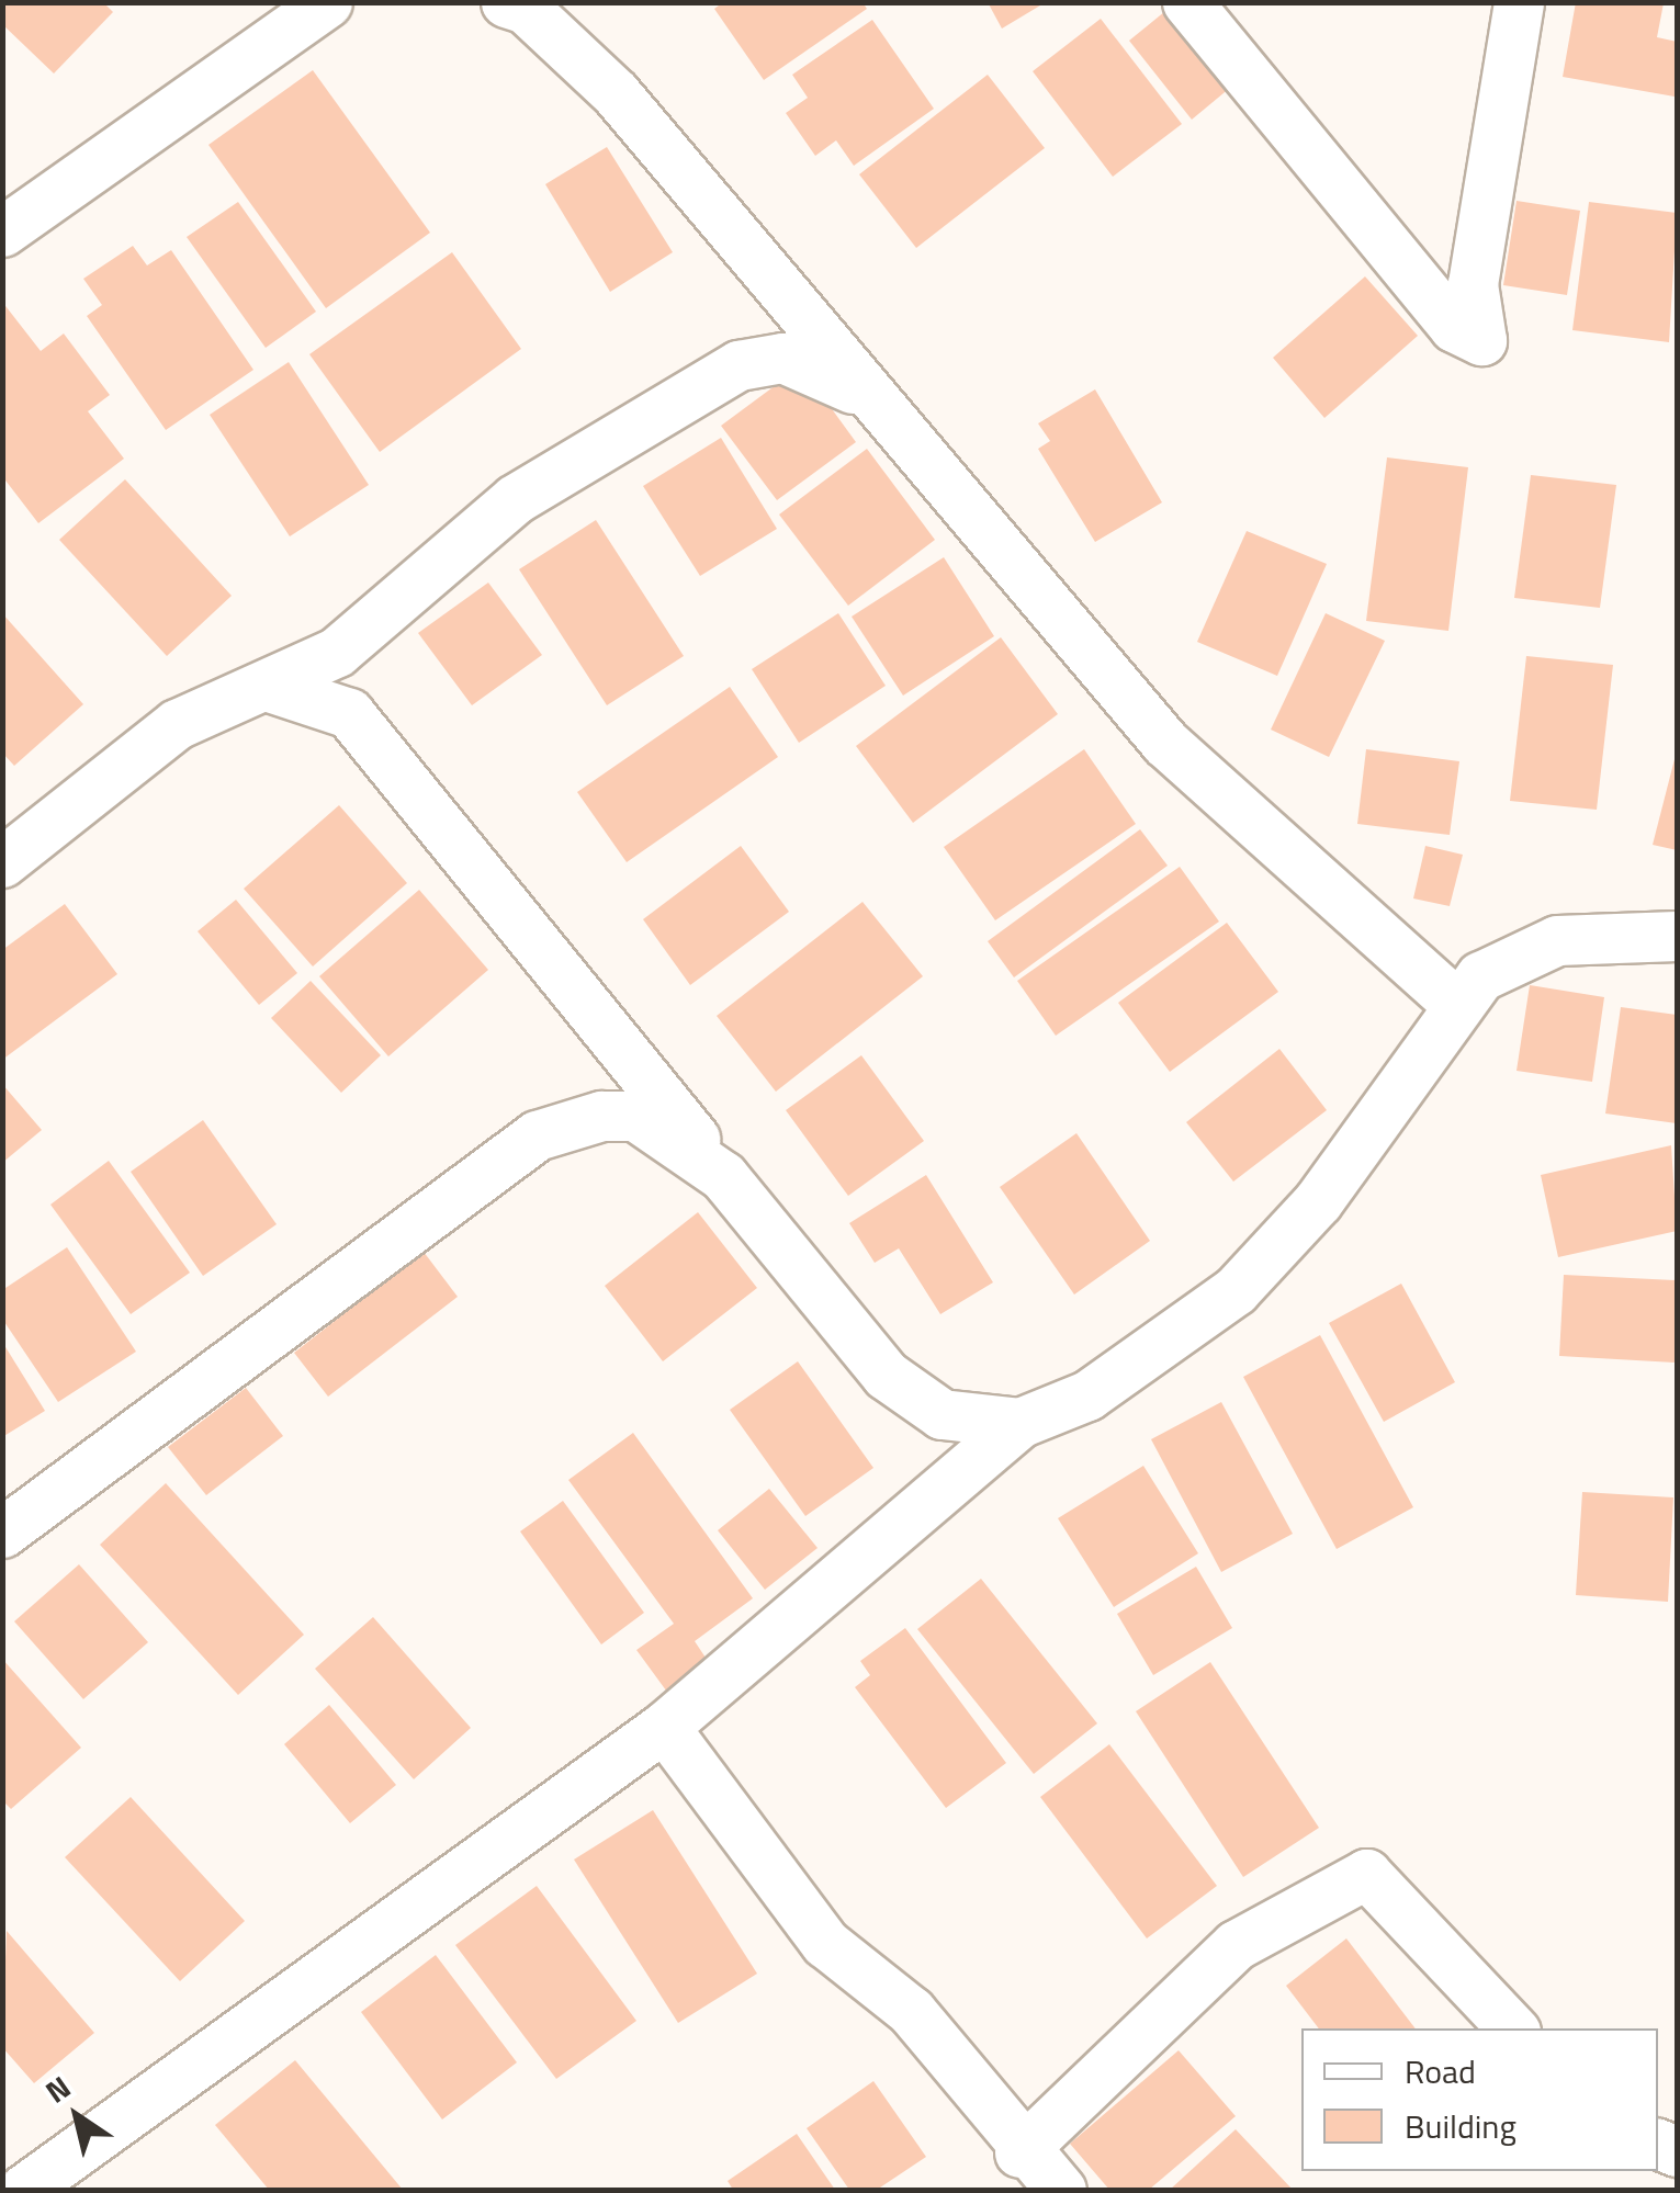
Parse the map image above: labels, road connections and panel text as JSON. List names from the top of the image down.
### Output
{
  "legend": ["Road", "Building"],
  "north": "top left"
}
